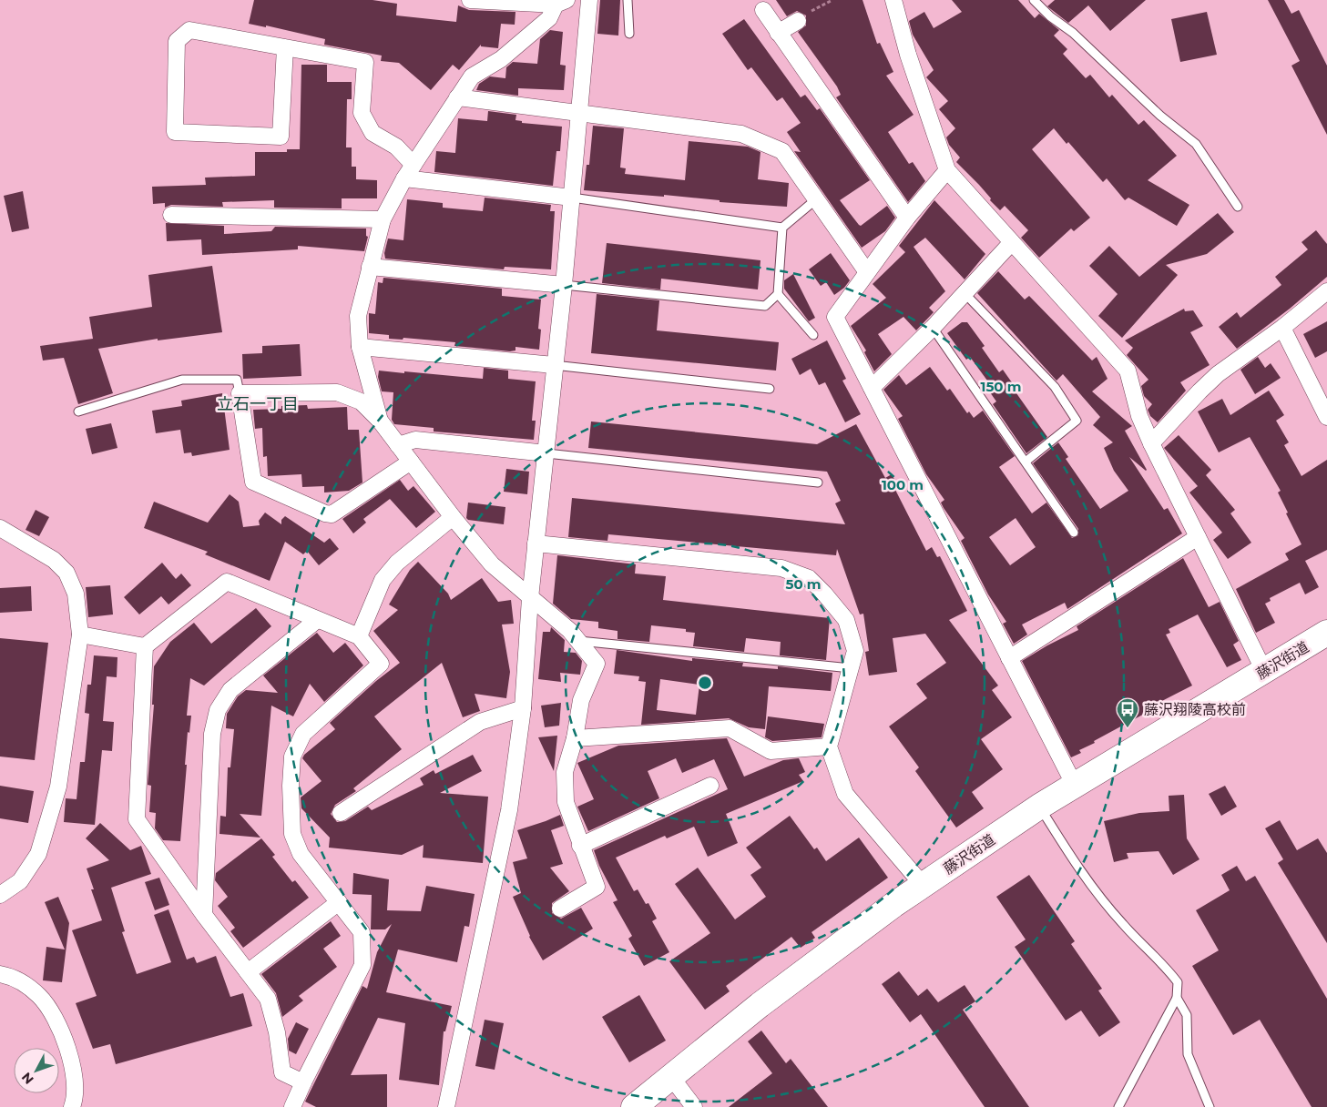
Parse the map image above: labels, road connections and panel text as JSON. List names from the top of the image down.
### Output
{
  "streets": {
    "highway": ["藤沢街道"]
  },
  "districts": ["立石一丁目"],
  "places": {
    "bus stop": ["藤沢翔陵高校前"]
  },
  "north": "bottom left",
  "rings": ["150 m", "100 m", "50 m"]
}
